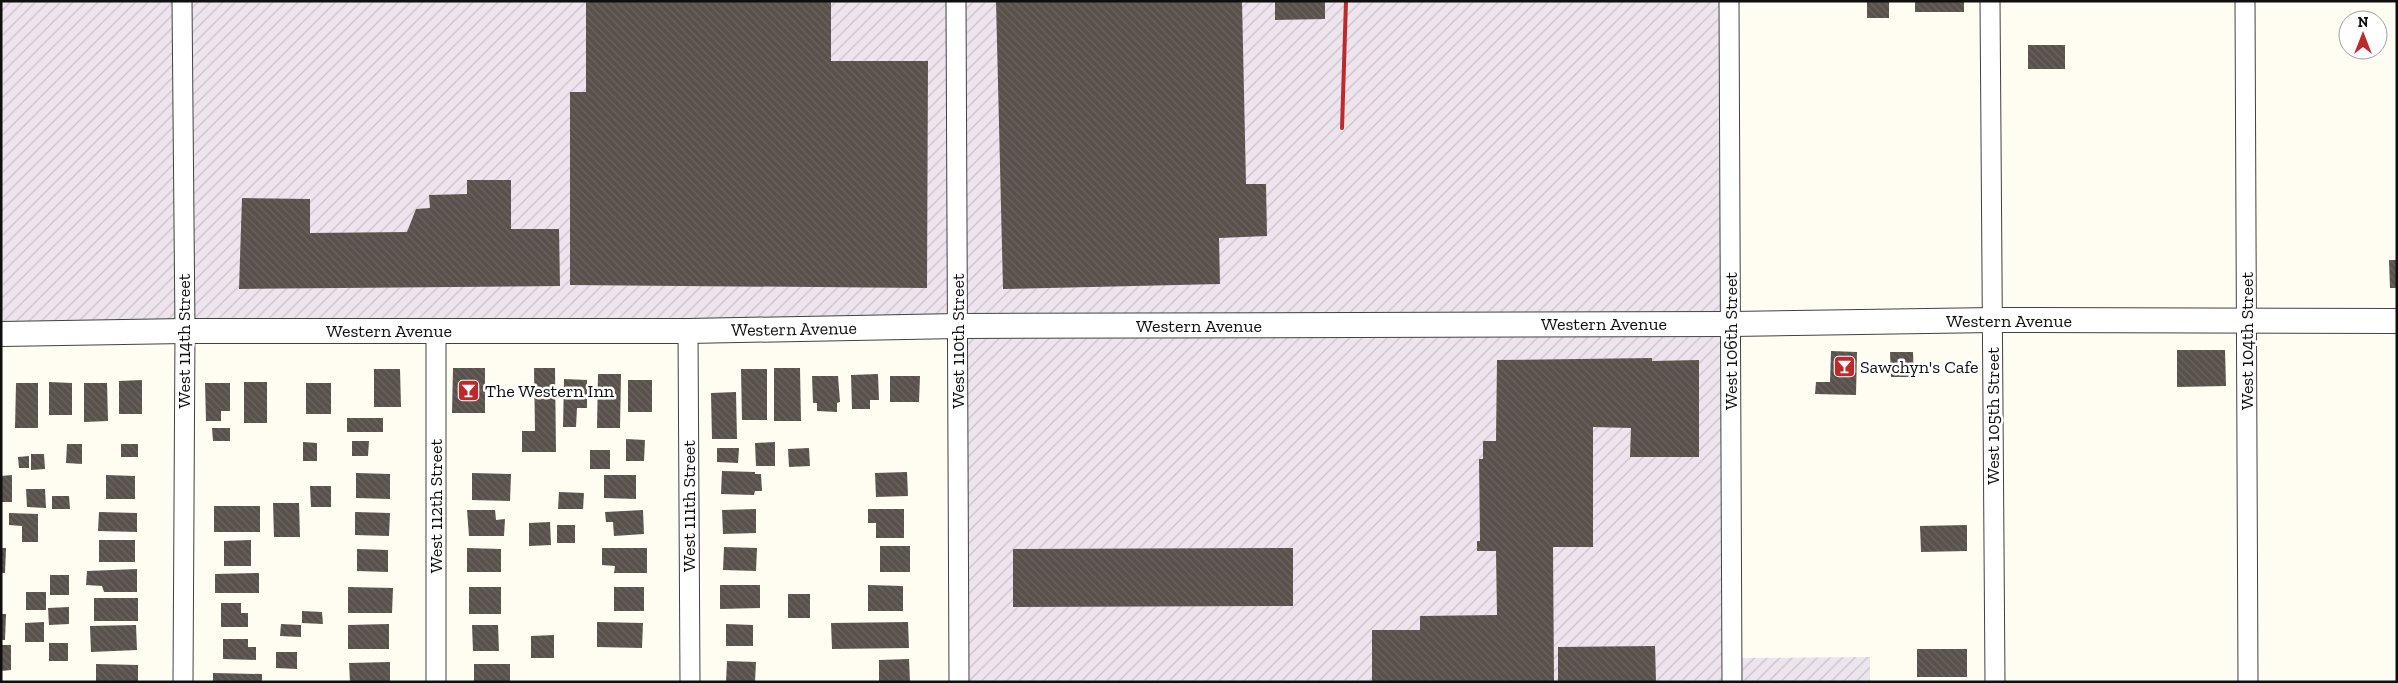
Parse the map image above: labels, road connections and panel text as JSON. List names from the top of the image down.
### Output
{
  "streets": {
    "street": [
      "Western Avenue",
      "West 114th Street",
      "West 110th Street",
      "West 106th Street",
      "West 104th Street",
      "West 105th Street",
      "West 112th Street",
      "West 111th Street"
    ]
  },
  "crossings": [
    ["Western Avenue", "West 114th Street"],
    ["Western Avenue", "West 110th Street"],
    ["Western Avenue", "West 106th Street"],
    ["Western Avenue", "West 104th Street"],
    ["Western Avenue", "West 105th Street"],
    ["Western Avenue", "West 112th Street"],
    ["Western Avenue", "West 111th Street"]
  ],
  "places": {
    "bar": ["Sawchyn's Cafe", "The Western Inn"]
  },
  "north": "top"
}
